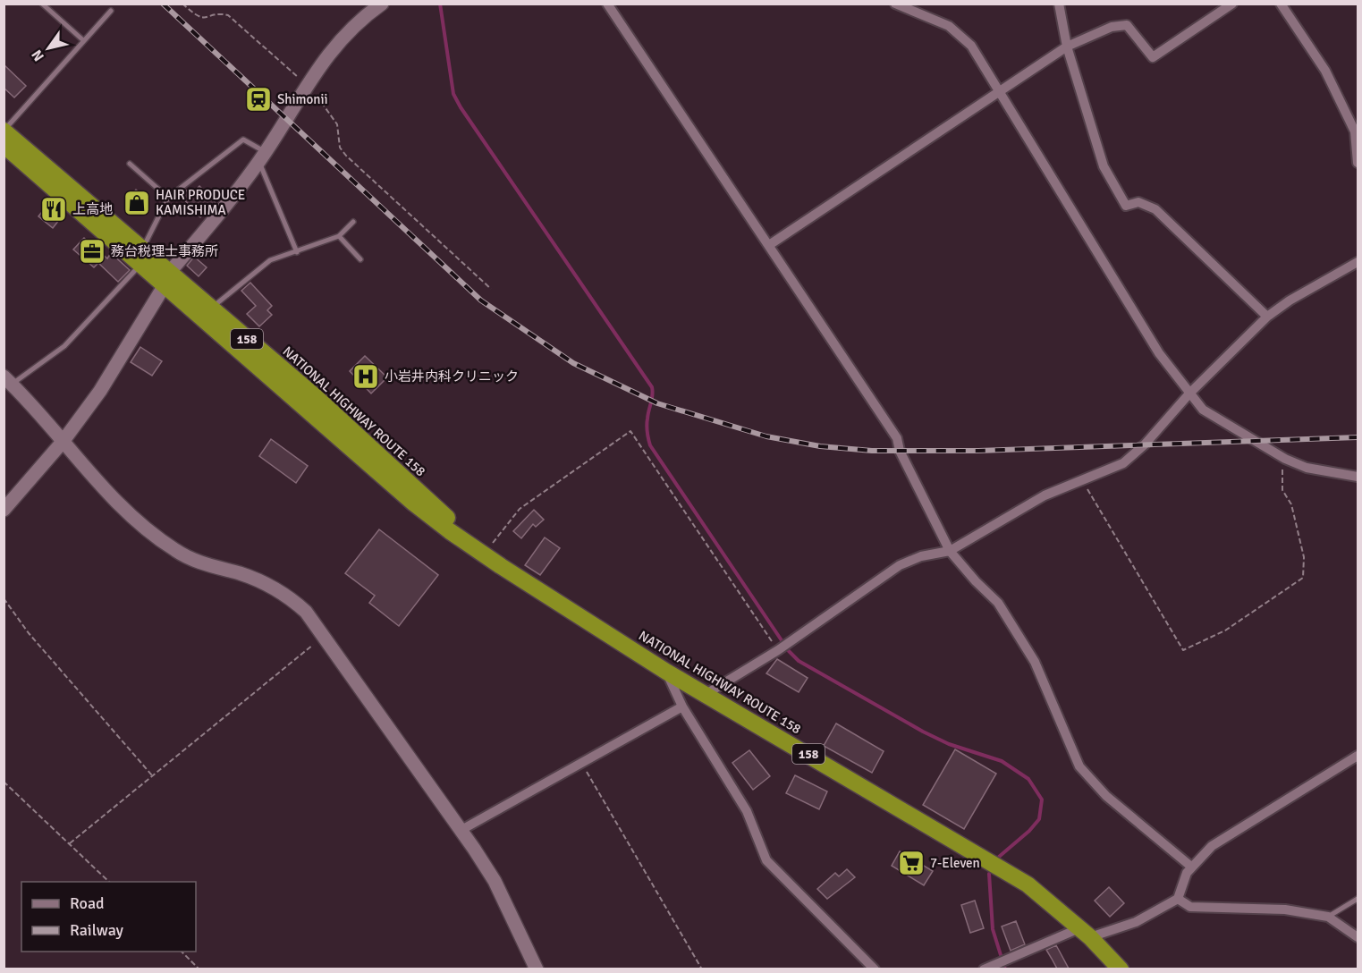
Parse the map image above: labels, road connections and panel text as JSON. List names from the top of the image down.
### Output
{
  "streets": {
    "highway": ["158", "NATIONAL HIGHWAY ROUTE 158"]
  },
  "places": {
    "station": ["Shimonii"],
    "shop": ["HAIR PRODUCE KAMISHIMA"],
    "restaurant": ["上高地"],
    "office": ["務台税理士事務所"],
    "hospital": ["小岩井内科クリニック"],
    "supermarket": ["7-Eleven"]
  },
  "legend": ["Road", "Railway"],
  "north": "bottom left"
}
